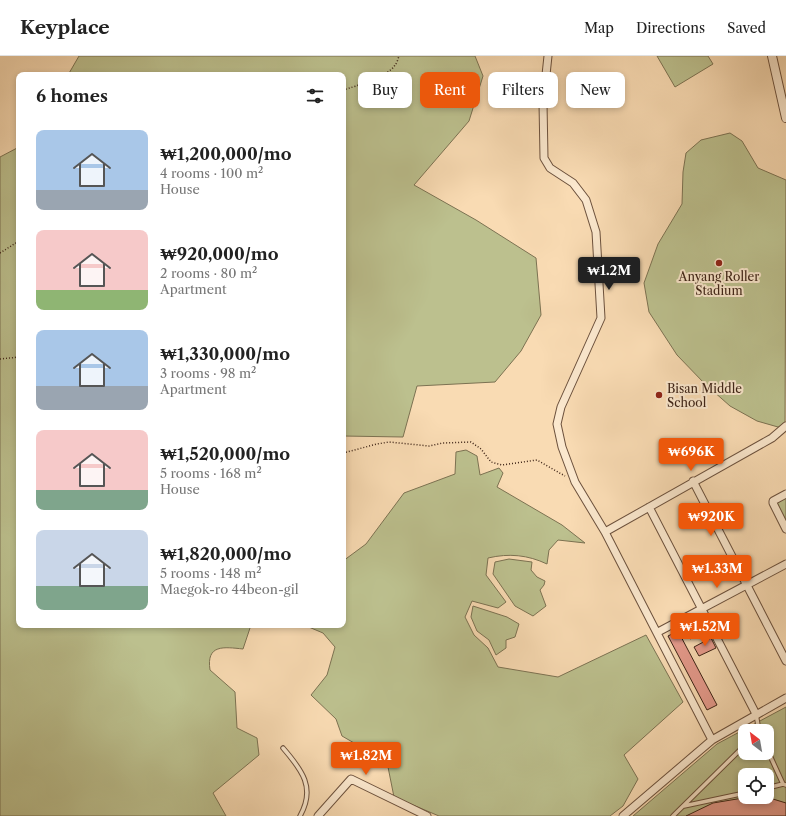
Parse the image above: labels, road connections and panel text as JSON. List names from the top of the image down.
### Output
{
  "places": ["Anyang Roller Stadium", "Bisan Middle School"],
  "north": "top left",
  "page": {
    "header": "Keyplace",
    "nav": ["Map", "Directions", "Saved"],
    "chip": [
      "Buy",
      "Rent",
      "Filters",
      "New"
    ],
    "heading": "6 homes",
    "list": [
      {
        "name": "₩1,200,000/mo",
        "note": "4 rooms · 100 m² · House"
      },
      {
        "name": "₩920,000/mo",
        "note": "2 rooms · 80 m² · Apartment"
      },
      {
        "name": "₩1,330,000/mo",
        "note": "3 rooms · 98 m² · Apartment"
      },
      {
        "name": "₩1,520,000/mo",
        "note": "5 rooms · 168 m² · House"
      },
      {
        "name": "₩1,820,000/mo",
        "note": "5 rooms · 148 m² · Maegok-ro 44beon-gil"
      }
    ],
    "price": [
      "₩1.2M",
      "₩696K",
      "₩920K",
      "₩1.33M",
      "₩1.52M",
      "₩1.82M"
    ]
  }
}
